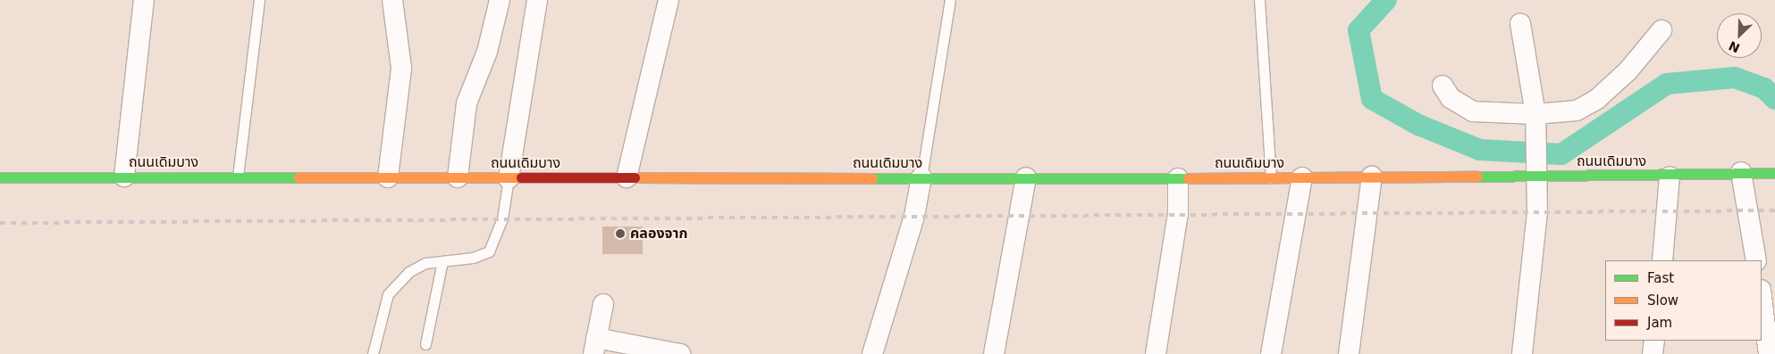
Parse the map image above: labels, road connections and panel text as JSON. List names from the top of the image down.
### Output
{
  "streets": {
    "street": ["ถนนเดิมบาง"]
  },
  "places": ["คลองจาก"],
  "legend": ["Fast", "Slow", "Jam"],
  "north": "bottom left"
}
